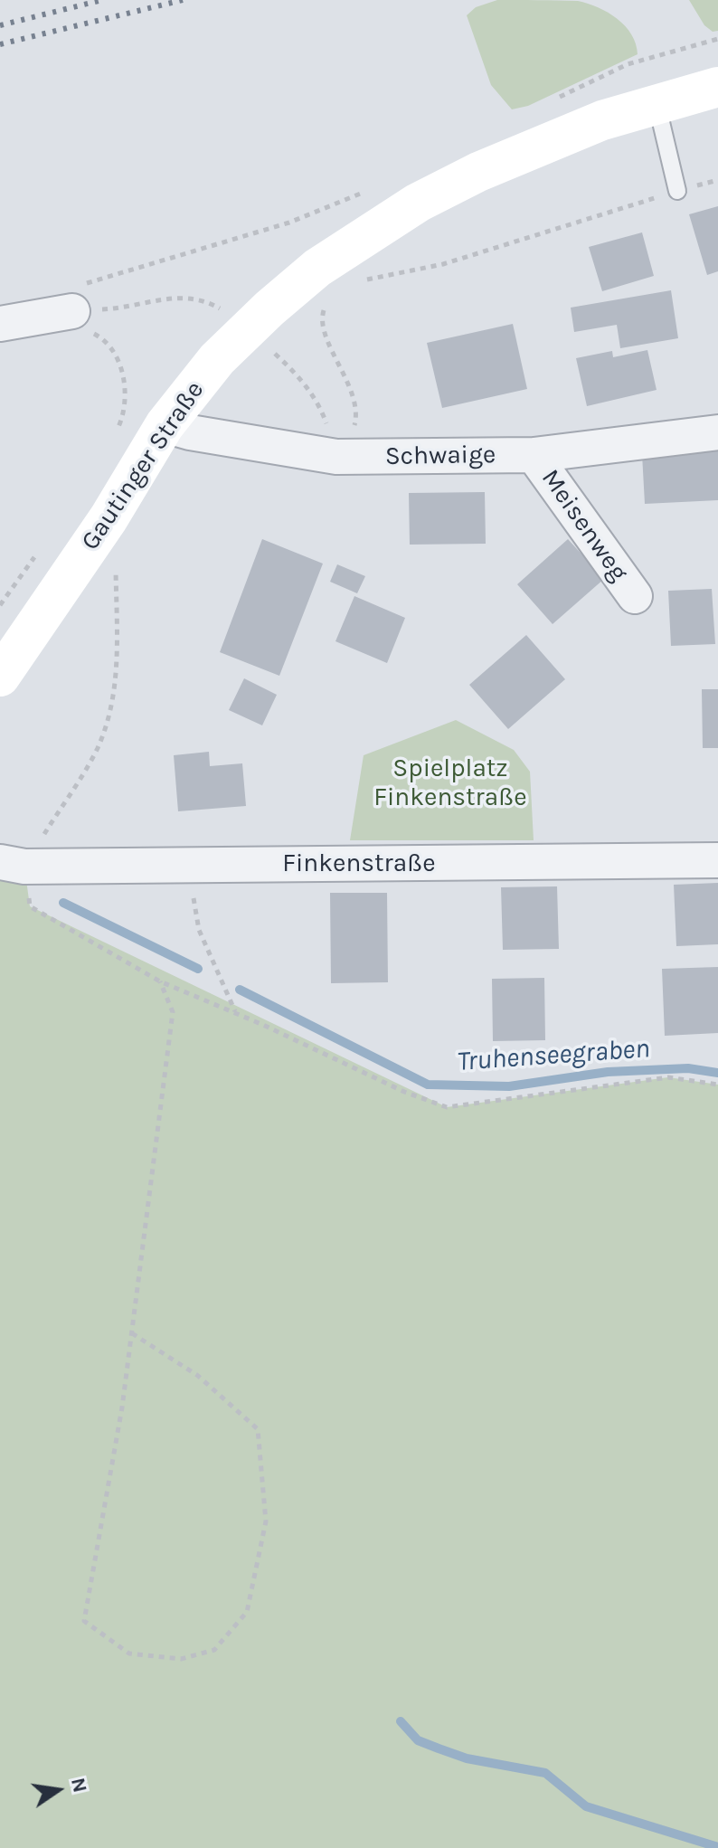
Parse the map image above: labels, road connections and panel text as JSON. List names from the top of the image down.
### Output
{
  "streets": {
    "main road": ["Gautinger Straße"],
    "street": ["Schwaige", "Meisenweg", "Finkenstraße"]
  },
  "crossings": [
    ["Schwaige", "Gautinger Straße"],
    ["Schwaige", "Meisenweg"]
  ],
  "water": ["Truhenseegraben"],
  "parks": ["Spielplatz Finkenstraße"],
  "north": "right"
}
